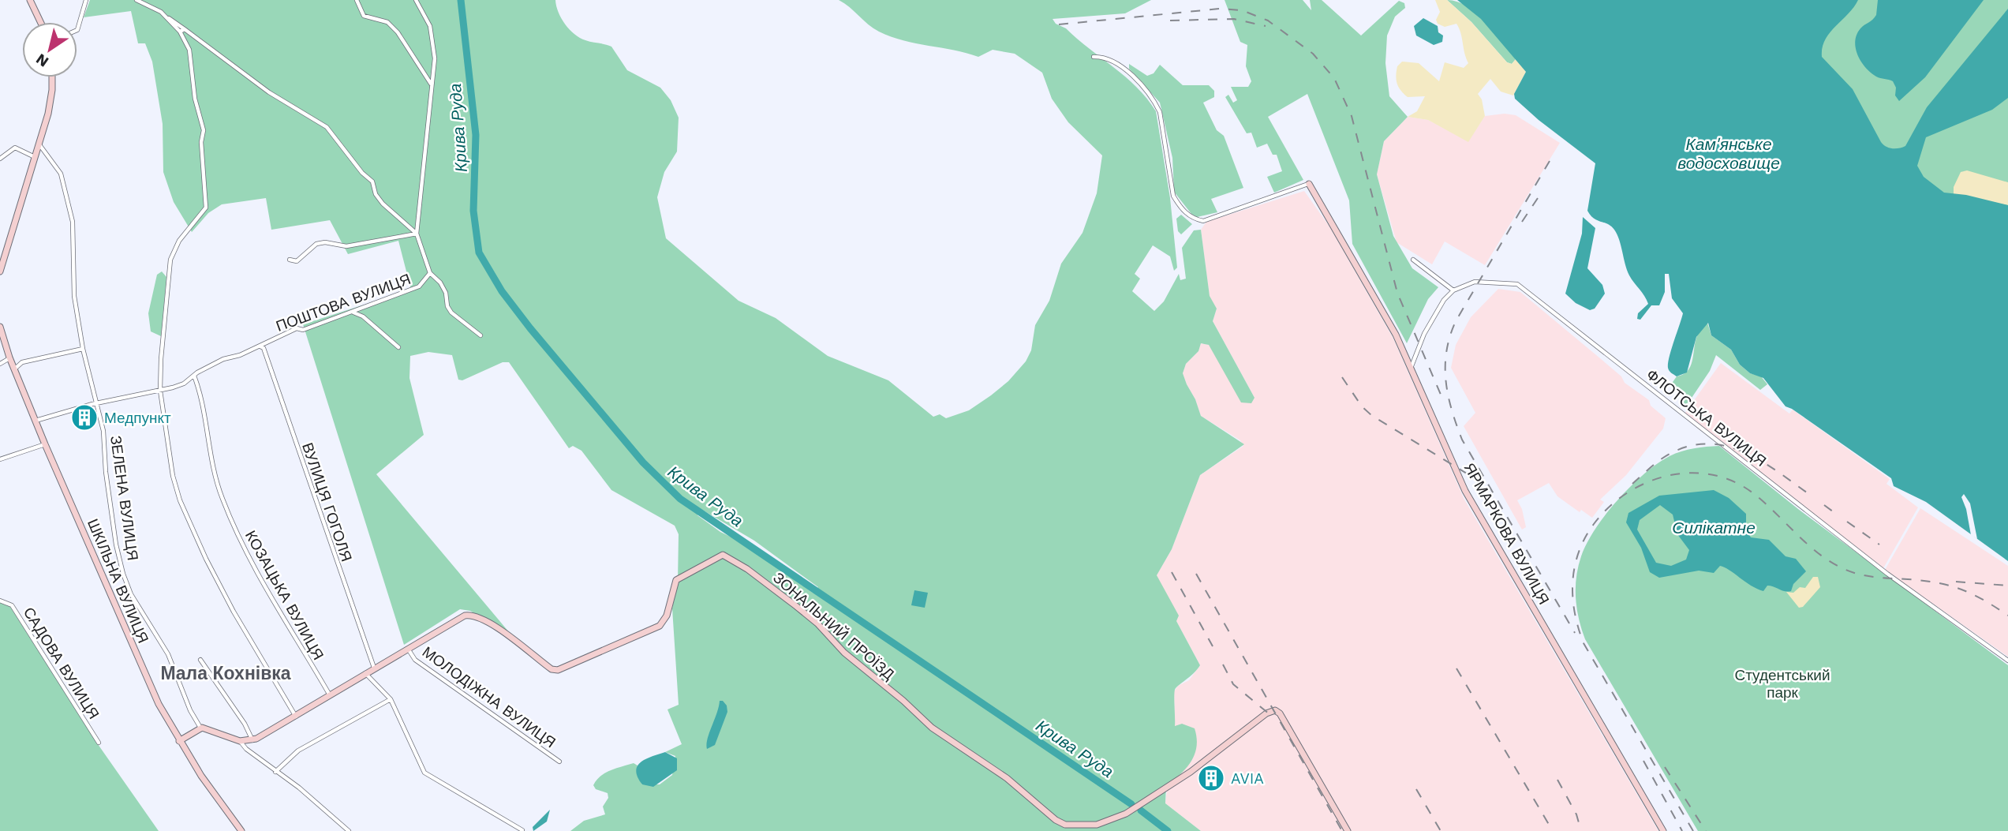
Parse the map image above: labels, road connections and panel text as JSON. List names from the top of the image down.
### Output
{
  "streets": {
    "street": [
      "ПОШТОВА ВУЛИЦЯ",
      "ФЛОТСЬКА ВУЛИЦЯ",
      "ЗЕЛЕНА ВУЛИЦЯ",
      "ВУЛИЦЯ ГОГОЛЯ",
      "ЯРМАРКОВА ВУЛИЦЯ",
      "ШКІЛЬНА ВУЛИЦЯ",
      "КОЗАЦЬКА ВУЛИЦЯ",
      "ЗОНАЛЬНИЙ ПРОЇЗД",
      "САДОВА ВУЛИЦЯ",
      "МОЛОДІЖНА ВУЛИЦЯ"
    ]
  },
  "crossings": [
    ["ПОШТОВА ВУЛИЦЯ", "ЗЕЛЕНА ВУЛИЦЯ"],
    ["ПОШТОВА ВУЛИЦЯ", "ВУЛИЦЯ ГОГОЛЯ"],
    ["ПОШТОВА ВУЛИЦЯ", "ШКІЛЬНА ВУЛИЦЯ"],
    ["ПОШТОВА ВУЛИЦЯ", "КОЗАЦЬКА ВУЛИЦЯ"],
    ["ЗОНАЛЬНИЙ ПРОЇЗД", "МОЛОДІЖНА ВУЛИЦЯ"]
  ],
  "districts": ["Мала Кохнівка"],
  "water": ["Крива Руда", "Кам'янське водосховище", "Силікатне"],
  "parks": ["Студентський парк"],
  "places": {
    "building": ["Медпункт", "AVIA"]
  },
  "north": "bottom left"
}
